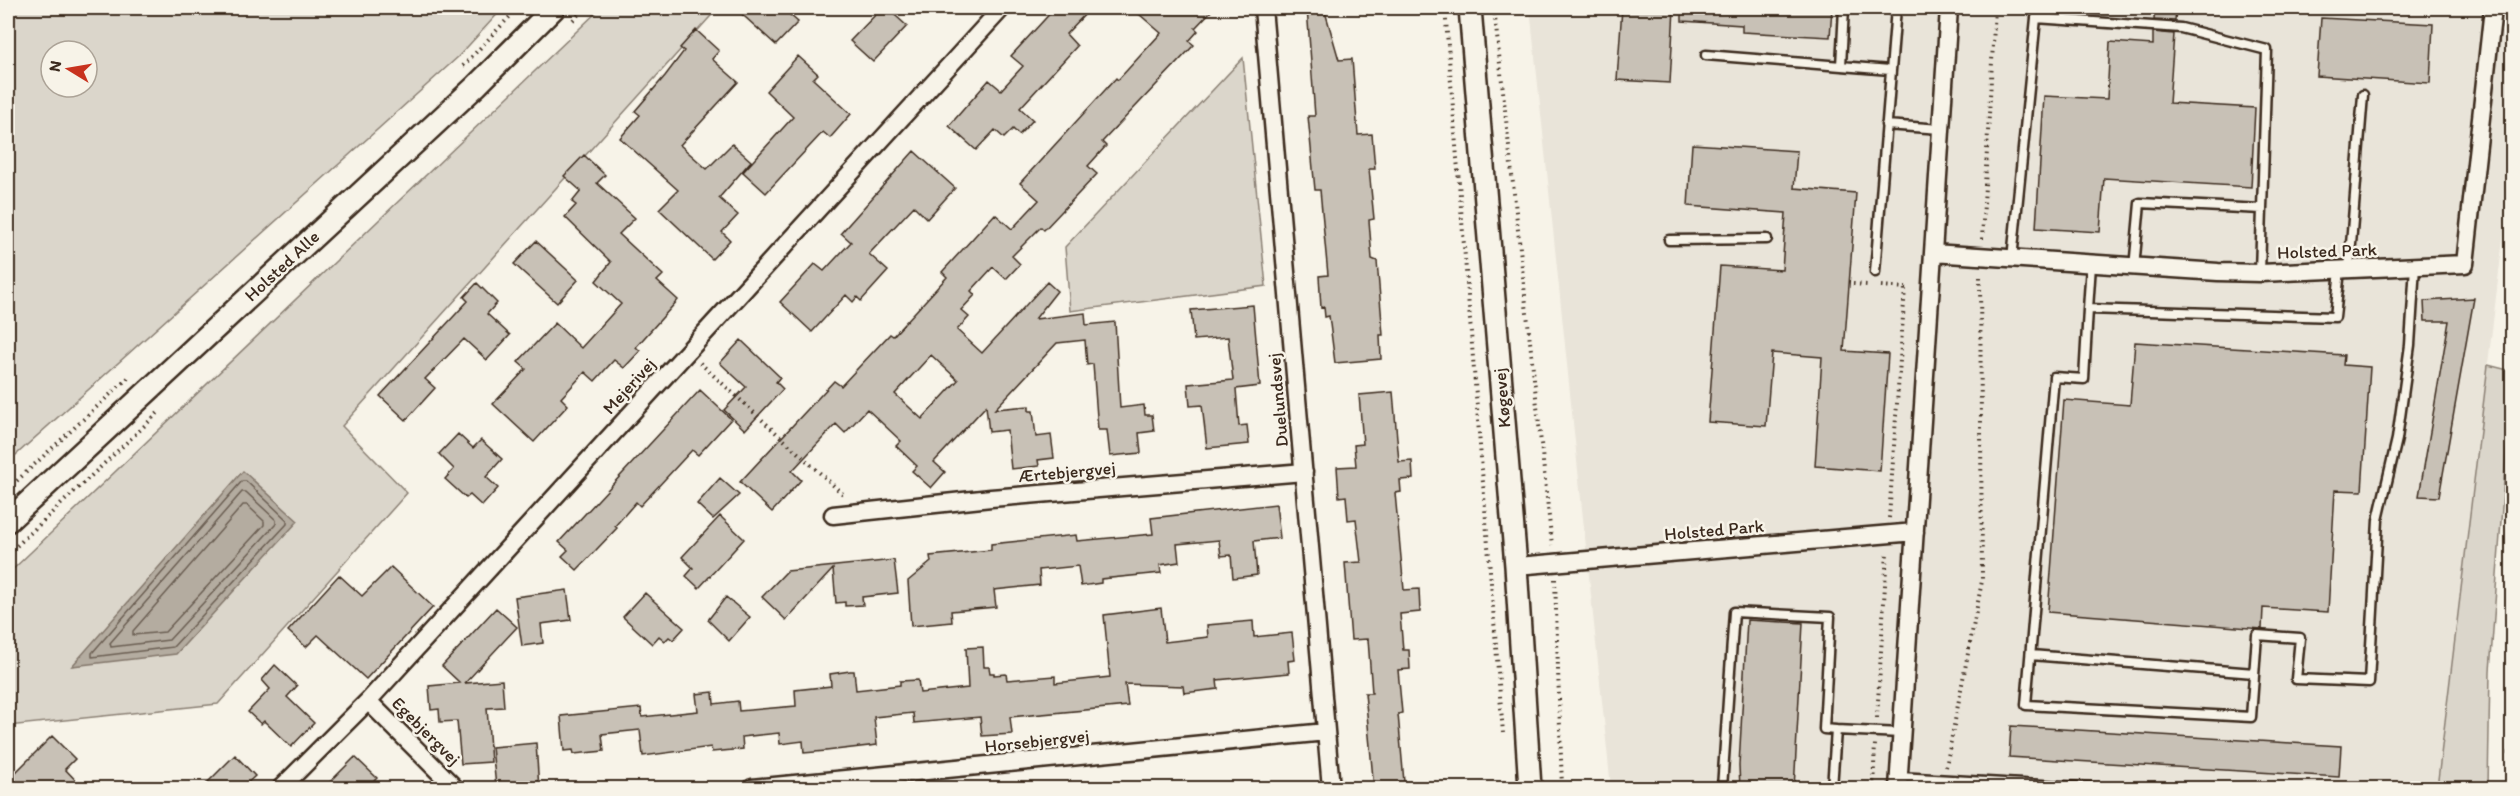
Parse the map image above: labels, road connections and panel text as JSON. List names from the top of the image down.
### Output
{
  "streets": {
    "street": [
      "Holsted Park",
      "Holsted Alle",
      "Mejerivej",
      "Køgevej",
      "Duelundsvej",
      "Ærtebjergvej",
      "Egebjergvej",
      "Horsebjergvej"
    ]
  },
  "crossings": [
    ["Holsted Park", "Køgevej"],
    ["Mejerivej", "Egebjergvej"],
    ["Duelundsvej", "Ærtebjergvej"],
    ["Duelundsvej", "Horsebjergvej"]
  ],
  "north": "left"
}
